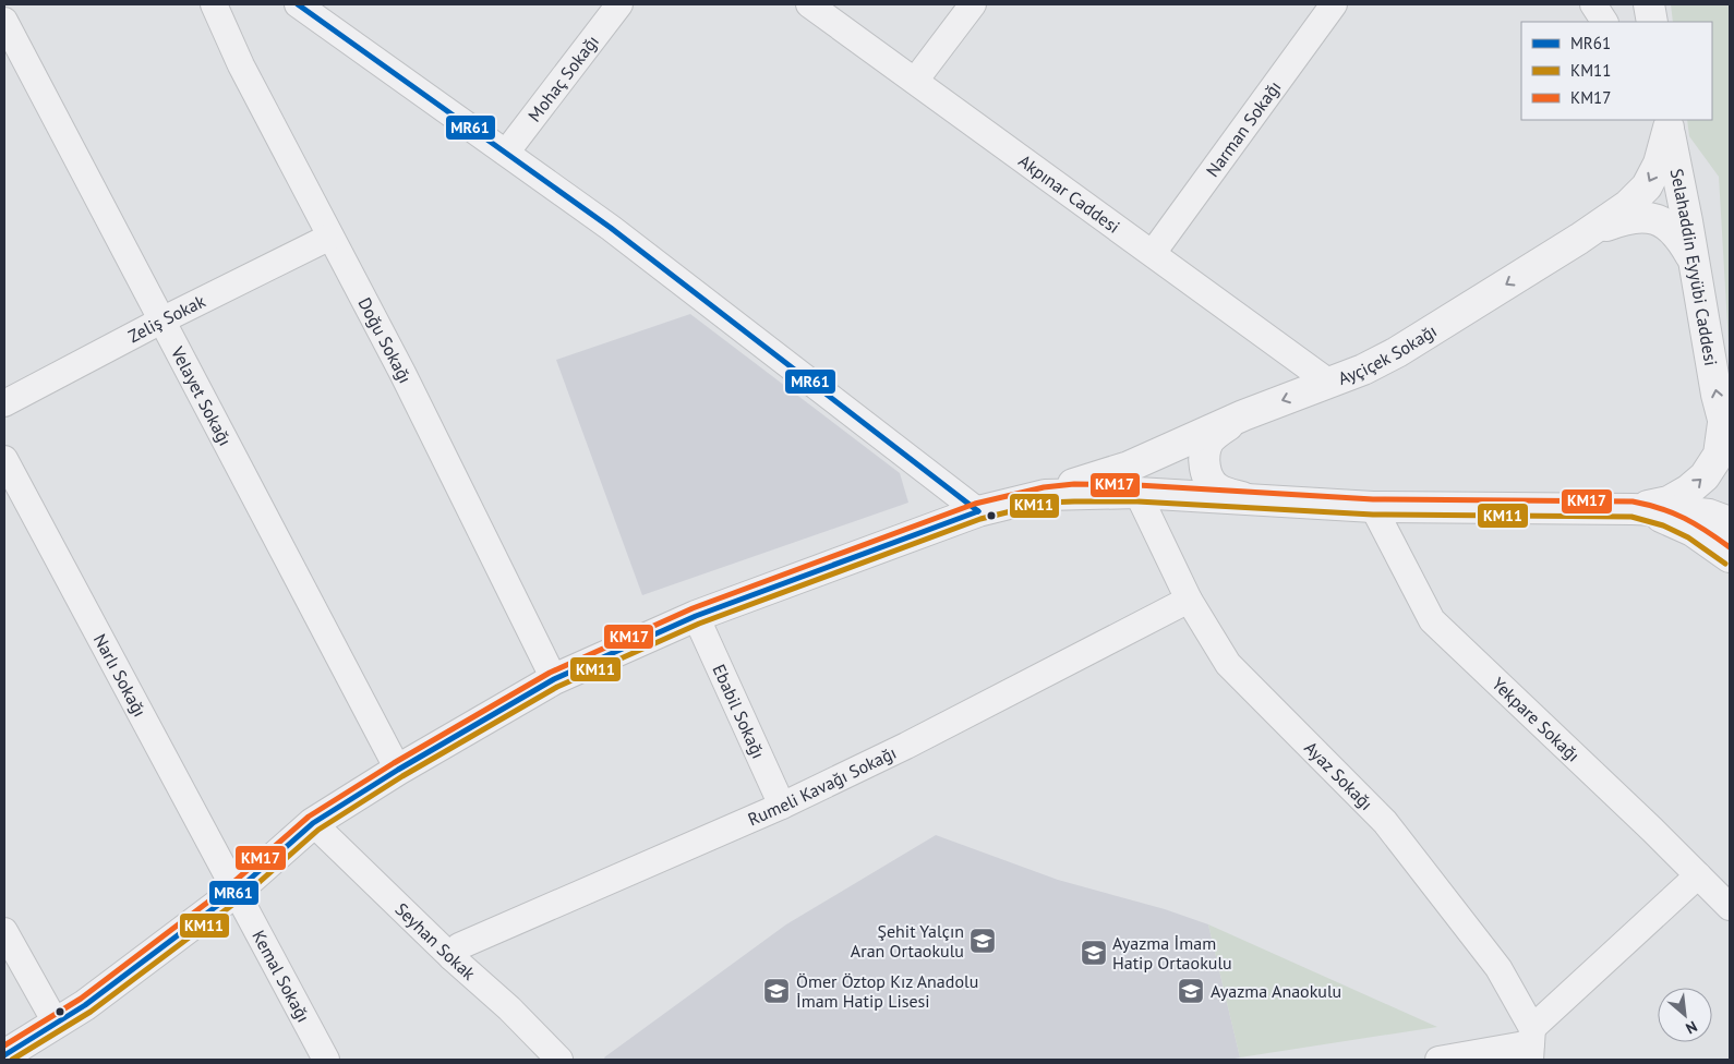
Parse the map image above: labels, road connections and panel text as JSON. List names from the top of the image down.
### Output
{
  "streets": {
    "street": [
      "Mohaç Sokağı",
      "Narman Sokağı",
      "Akpınar Caddesi",
      "Selahaddin Eyyübi Caddesi",
      "Zeliş Sokak",
      "Doğu Sokağı",
      "Ayçiçek Sokağı",
      "Velayet Sokağı",
      "Narlı Sokağı",
      "Ebabil Sokağı",
      "Yekpare Sokağı",
      "Ayaz Sokağı",
      "Rumeli Kavağı Sokağı",
      "Seyhan Sokak",
      "Kemal Sokağı"
    ]
  },
  "crossings": [
    ["Narman Sokağı", "Akpınar Caddesi"],
    ["Akpınar Caddesi", "Ayçiçek Sokağı"],
    ["Selahaddin Eyyübi Caddesi", "Ayçiçek Sokağı"],
    ["Zeliş Sokak", "Doğu Sokağı"],
    ["Zeliş Sokak", "Velayet Sokağı"],
    ["Narlı Sokağı", "Kemal Sokağı"],
    ["Ebabil Sokağı", "Rumeli Kavağı Sokağı"],
    ["Ayaz Sokağı", "Rumeli Kavağı Sokağı"],
    ["Rumeli Kavağı Sokağı", "Seyhan Sokak"]
  ],
  "one_way": ["Selahaddin Eyyübi Caddesi", "Ayçiçek Sokağı"],
  "places": {
    "school or university": [
      "Şehit Yalçın Aran Ortaokulu",
      "Ayazma İmam Hatip Ortaokulu",
      "Ömer Öztop Kız Anadolu İmam Hatip Lisesi",
      "Ayazma Anaokulu"
    ]
  },
  "lines": ["transit line MR61", "transit line KM17", "transit line KM11"],
  "legend": ["MR61", "KM11", "KM17"],
  "north": "bottom right"
}
